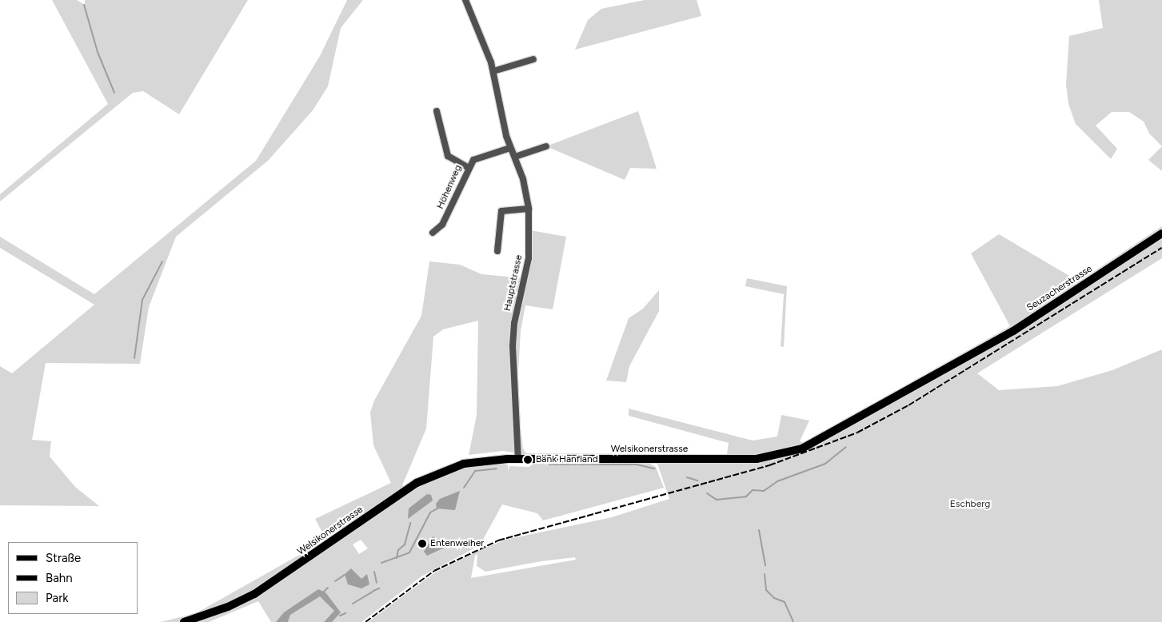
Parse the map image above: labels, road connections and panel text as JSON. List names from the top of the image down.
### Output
{
  "streets": {
    "main road": ["Seuzacherstrasse", "Welsikonerstrasse"],
    "street": ["Höhenweg", "Hauptstrasse"]
  },
  "crossings": [
    ["Höhenweg", "Hauptstrasse"],
    ["Hauptstrasse", "Welsikonerstrasse"],
    ["Seuzacherstrasse", "Welsikonerstrasse"]
  ],
  "parks": ["Eschberg"],
  "places": ["Bänk Hanfland", "Entenweiher"],
  "legend": ["Straße", "Bahn", "Park"]
}
